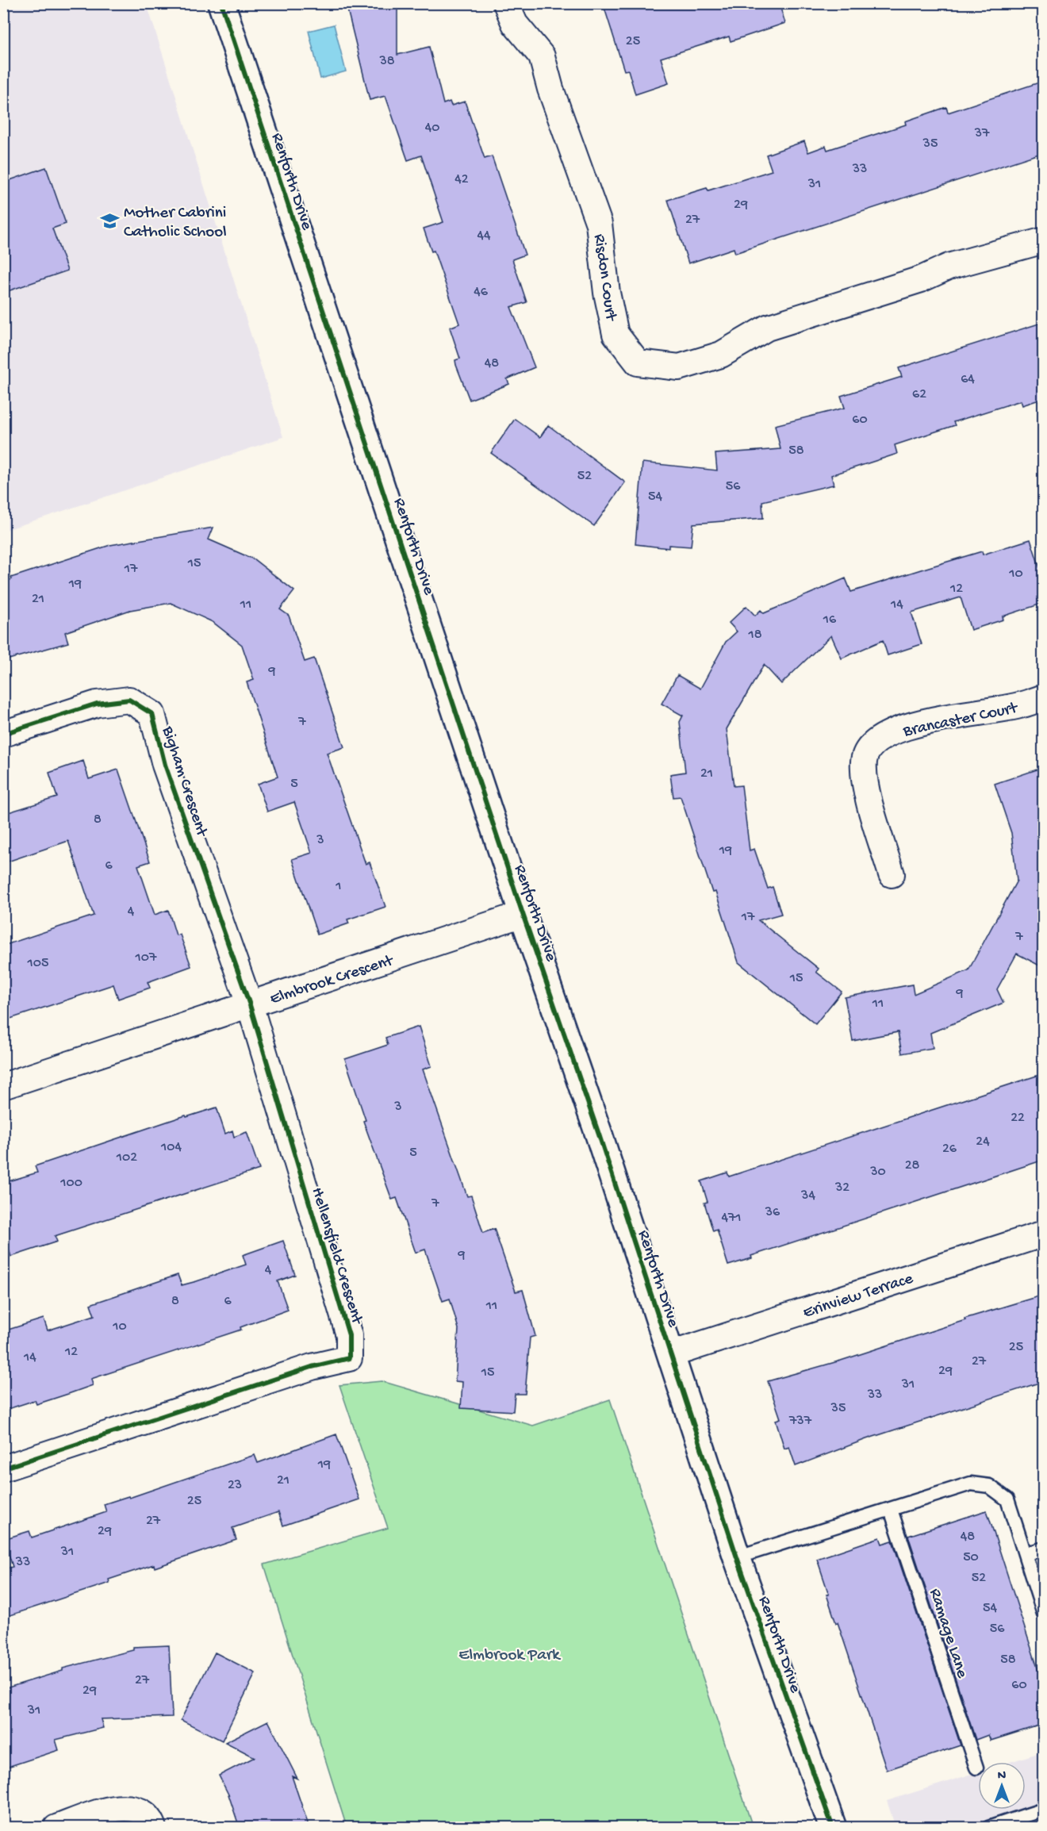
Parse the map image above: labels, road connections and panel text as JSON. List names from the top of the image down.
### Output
{
  "streets": {
    "main road": ["Renforth Drive"],
    "street": [
      "Risdon Court",
      "Brancaster Court",
      "Bigham Crescent",
      "Elmbrook Crescent",
      "Hellensfield Crescent",
      "Erinview Terrace"
    ],
    "lane": ["Ramage Lane"]
  },
  "crossings": [
    ["Renforth Drive", "Elmbrook Crescent"],
    ["Renforth Drive", "Erinview Terrace"],
    ["Bigham Crescent", "Elmbrook Crescent"],
    ["Bigham Crescent", "Hellensfield Crescent"],
    ["Elmbrook Crescent", "Hellensfield Crescent"]
  ],
  "parks": ["Elmbrook Park"],
  "places": {
    "school or university": ["Mother Cabrini Catholic School"]
  },
  "house_numbers": [
    "25",
    "38",
    "40",
    "37",
    "35",
    "33",
    "42",
    "31",
    "29",
    "27",
    "44",
    "46",
    "48",
    "64",
    "62",
    "60",
    "58",
    "52",
    "56",
    "54",
    "15",
    "17",
    "10",
    "19",
    "12",
    "21",
    "11",
    "14",
    "16",
    "18",
    "9",
    "7",
    "21",
    "5",
    "8",
    "3",
    "19",
    "6",
    "1",
    "4",
    "17",
    "7",
    "107",
    "105",
    "15",
    "9",
    "11",
    "3",
    "22",
    "24",
    "104",
    "26",
    "5",
    "102",
    "28",
    "30",
    "100",
    "32",
    "34",
    "7",
    "36",
    "471",
    "9",
    "4",
    "8",
    "6",
    "11",
    "10",
    "25",
    "12",
    "14",
    "27",
    "29",
    "15",
    "31",
    "33",
    "35",
    "737",
    "19",
    "21",
    "23",
    "25",
    "27",
    "29",
    "48",
    "31",
    "50",
    "33",
    "52",
    "54",
    "56",
    "58",
    "27",
    "60",
    "29",
    "31"
  ],
  "north": "top"
}
